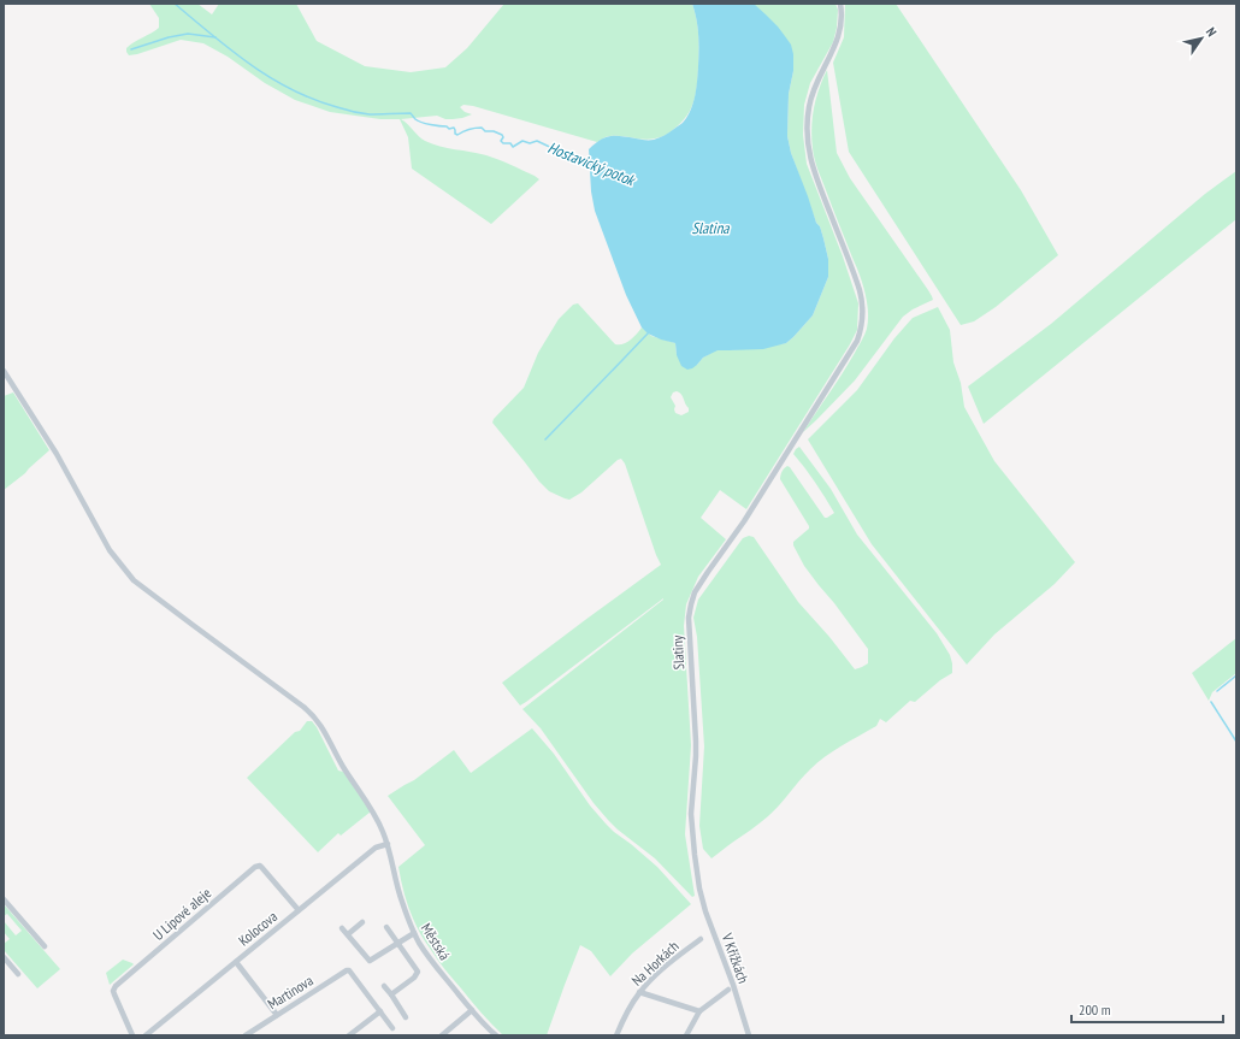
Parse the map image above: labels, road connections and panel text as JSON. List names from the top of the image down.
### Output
{
  "streets": {
    "street": [
      "Slatiny",
      "U Lipové aleje",
      "Kolocova",
      "Městská",
      "V Křížkách",
      "Na Horkách",
      "Martinova"
    ]
  },
  "crossings": [
    ["Slatiny", "V Křížkách"],
    ["U Lipové aleje", "Kolocova"],
    ["Kolocova", "Městská"]
  ],
  "water": ["Hostavický potok", "Slatina"],
  "scale_bar": "200 m",
  "north": "top right"
}
